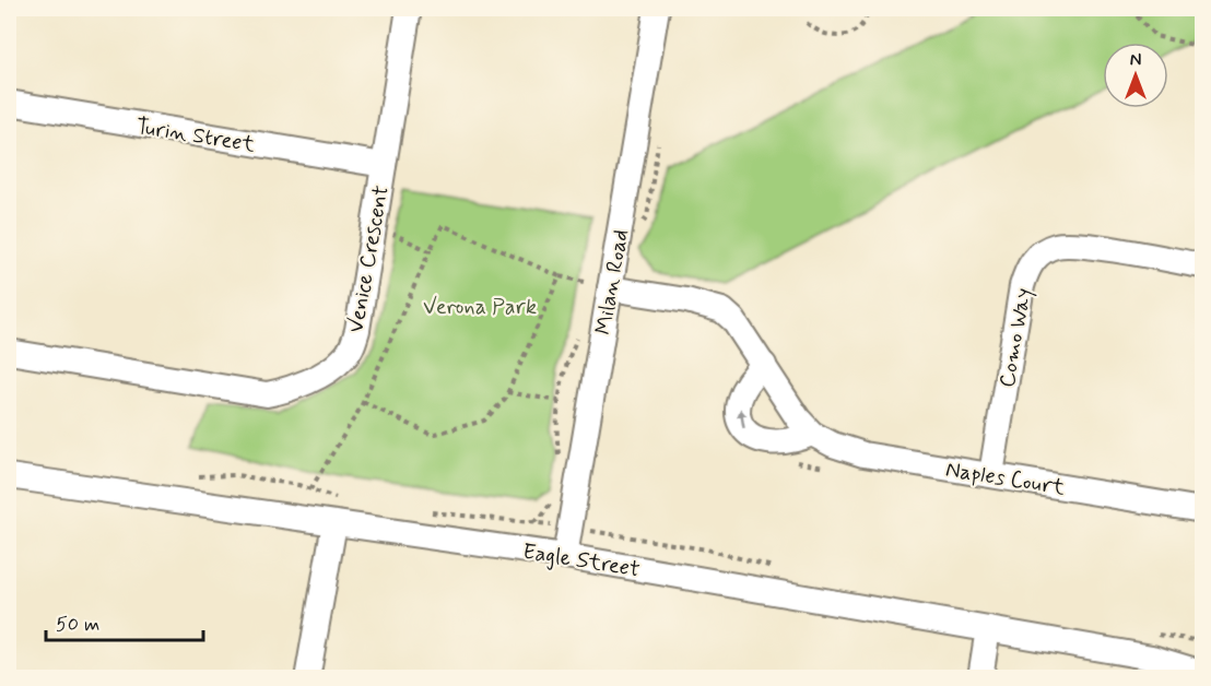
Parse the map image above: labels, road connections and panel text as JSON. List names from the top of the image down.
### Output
{
  "streets": {
    "street": [
      "Turin Street",
      "Venice Crescent",
      "Milan Road",
      "Como Way",
      "Naples Court",
      "Eagle Street"
    ]
  },
  "crossings": [
    ["Turin Street", "Venice Crescent"],
    ["Milan Road", "Naples Court"],
    ["Milan Road", "Eagle Street"],
    ["Como Way", "Naples Court"]
  ],
  "parks": ["Verona Park"],
  "scale_bar": "50 m",
  "north": "top"
}
